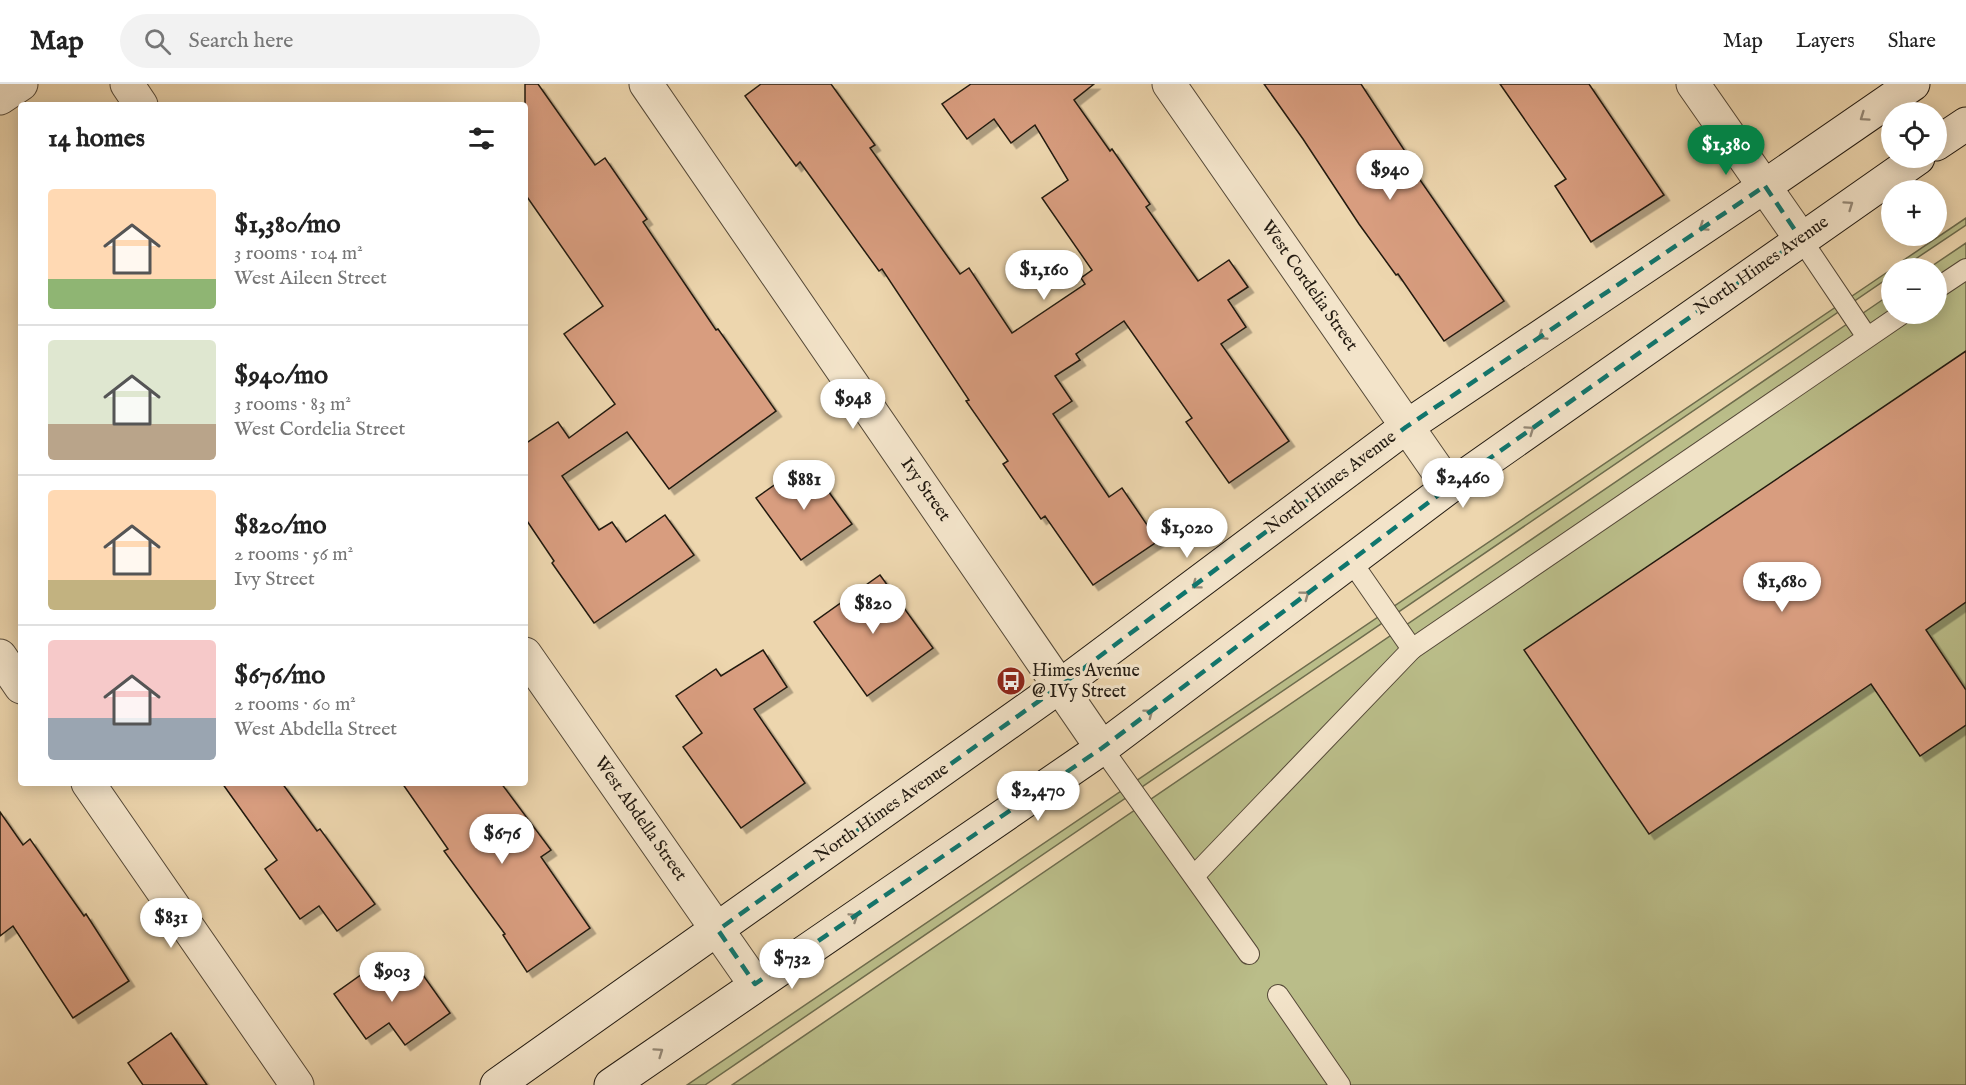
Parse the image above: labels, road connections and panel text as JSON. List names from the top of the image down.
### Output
{
  "streets": {
    "street": [
      "North Himes Avenue",
      "West Cordelia Street",
      "Ivy Street",
      "West Abdella Street"
    ]
  },
  "crossings": [
    ["North Himes Avenue", "West Cordelia Street"],
    ["North Himes Avenue", "Ivy Street"],
    ["North Himes Avenue", "West Abdella Street"]
  ],
  "places": {
    "bus stop": ["Himes Avenue @ IVy Street"]
  },
  "page": {
    "header": "Map",
    "search": "Search here",
    "nav": ["Map", "Layers", "Share"],
    "map_buttons": ["+", "−"],
    "heading": "14 homes",
    "price": [
      "$1,380",
      "$940",
      "$1,160",
      "$948",
      "$2,460",
      "$881",
      "$1,020",
      "$1,680",
      "$820",
      "$2,470",
      "$676",
      "$831",
      "$732",
      "$903"
    ],
    "list": [
      {
        "name": "$1,380/mo",
        "note": "3 rooms · 104 m² · West Aileen Street"
      },
      {
        "name": "$940/mo",
        "note": "3 rooms · 83 m² · West Cordelia Street"
      },
      {
        "name": "$820/mo",
        "note": "2 rooms · 56 m² · Ivy Street"
      },
      {
        "name": "$676/mo",
        "note": "2 rooms · 60 m² · West Abdella Street"
      }
    ]
  }
}
